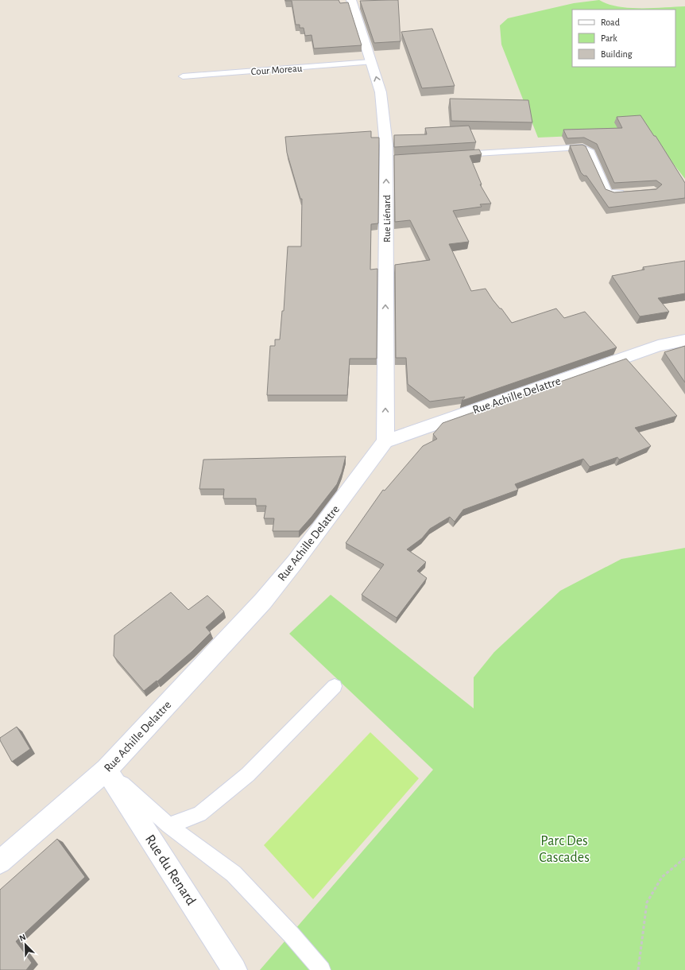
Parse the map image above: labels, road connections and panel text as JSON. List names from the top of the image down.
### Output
{
  "streets": {
    "street": ["Rue Liénard", "Rue Achille Delattre", "Rue du Renard"],
    "lane": ["Cour Moreau"]
  },
  "crossings": [
    ["Cour Moreau", "Rue Liénard"],
    ["Rue Liénard", "Rue Achille Delattre"],
    ["Rue Achille Delattre", "Rue du Renard"]
  ],
  "one_way": ["Rue Liénard"],
  "parks": ["Parc Des Cascades"],
  "legend": ["Road", "Park", "Building"],
  "north": "top left"
}
